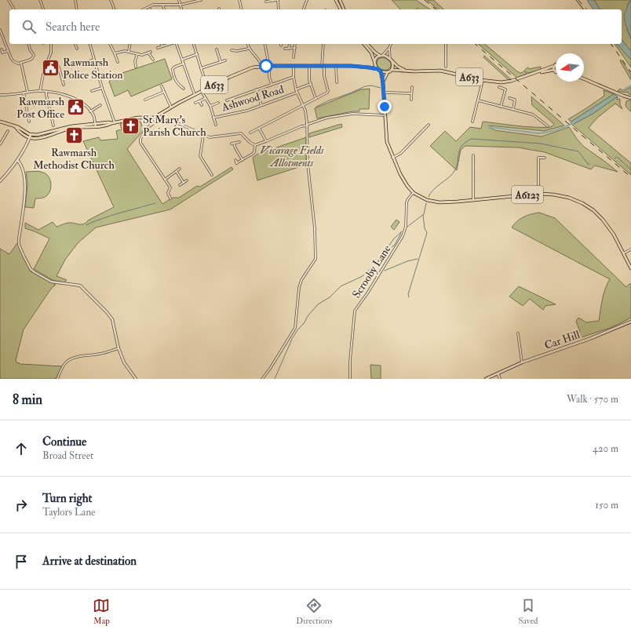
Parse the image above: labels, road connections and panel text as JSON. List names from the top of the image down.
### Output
{
  "streets": {
    "main road": ["A633", "A6123", "Car Hill"],
    "street": ["Ashwood Road", "Scrooby Lane"]
  },
  "crossings": [
    ["A633", "A6123"],
    ["A6123", "Scrooby Lane"]
  ],
  "parks": ["Vicarage Fields Allotments"],
  "places": {
    "public building": ["Rawmarsh Police Station", "Rawmarsh Post Office"],
    "church": ["St Mary's Parish Church", "Rawmarsh Methodist Church"]
  },
  "north": "left",
  "page": {
    "search": "Search here",
    "heading": ["8 min", "Walk · 570 m"],
    "list": [
      ["Continue", "Broad Street", "420 m"],
      ["Turn right", "Taylors Lane", "150 m"],
      "Arrive at destination"
    ],
    "nav": ["Map", "Directions", "Saved"]
  }
}
